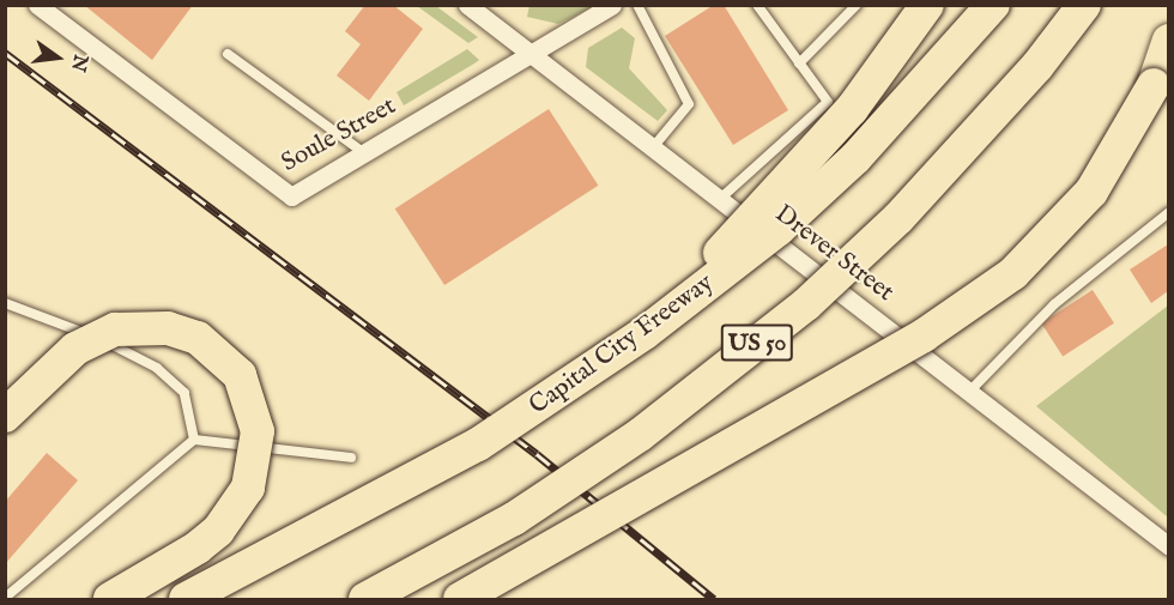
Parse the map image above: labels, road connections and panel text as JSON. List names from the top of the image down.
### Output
{
  "streets": {
    "highway": ["US 50", "Capital City Freeway"],
    "street": ["Soule Street", "Drever Street"]
  },
  "crossings": [
    ["Soule Street", "Drever Street"]
  ],
  "north": "right"
}
